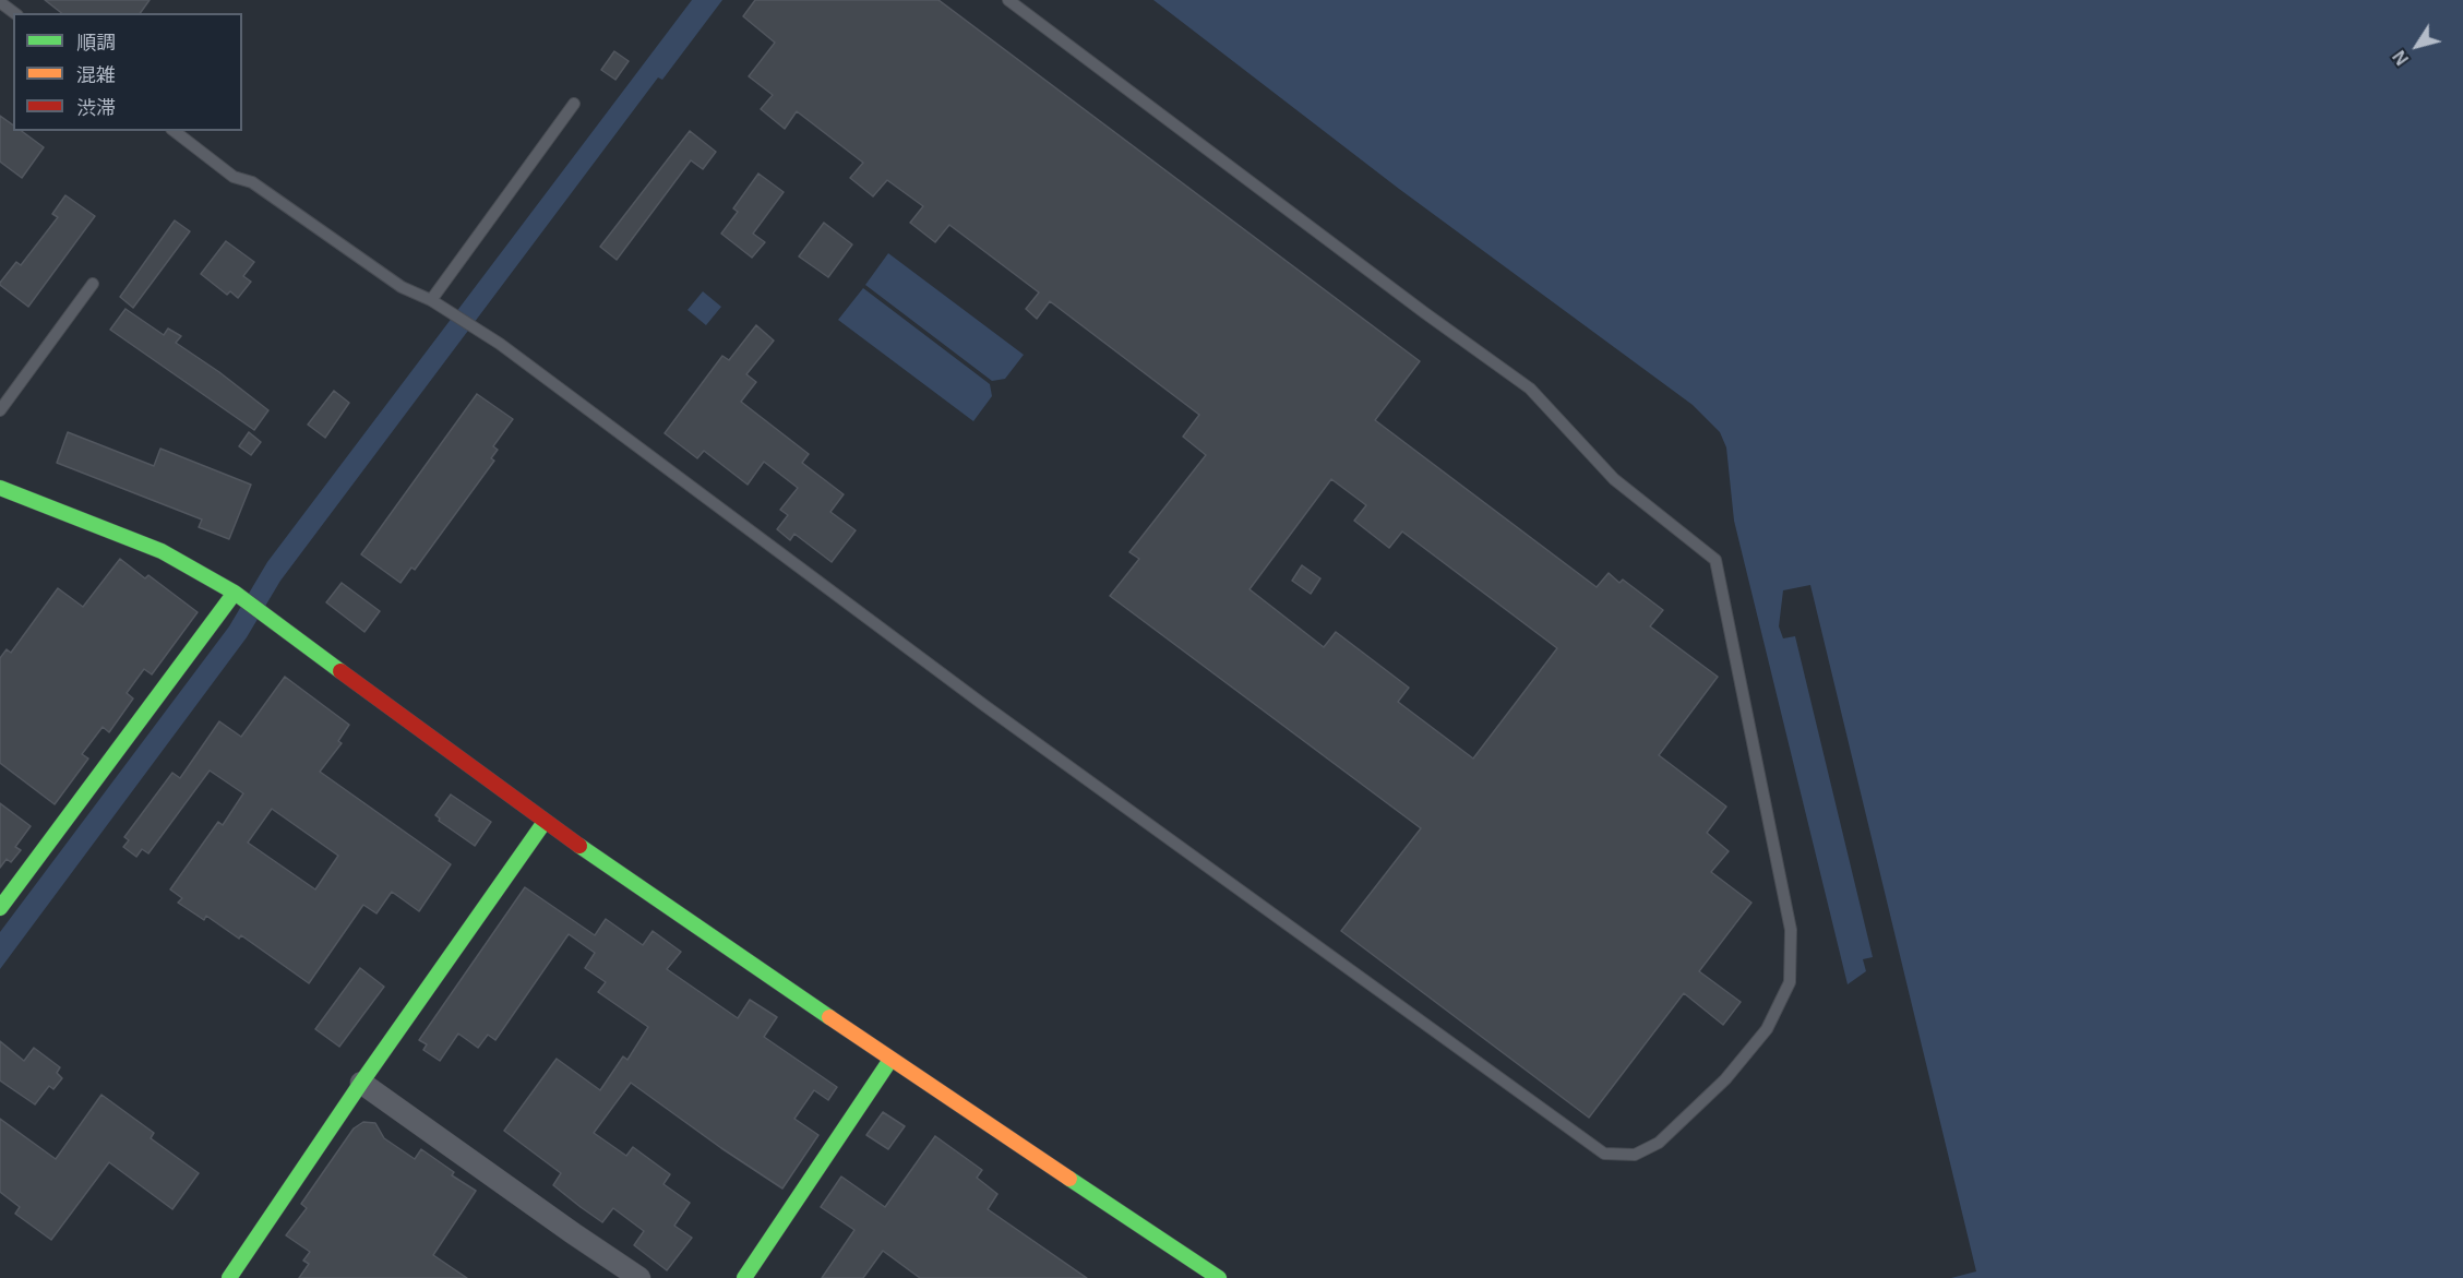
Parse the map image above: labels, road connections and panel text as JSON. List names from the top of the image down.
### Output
{
  "legend": ["順調", "混雑", "渋滞"],
  "north": "bottom left"
}
